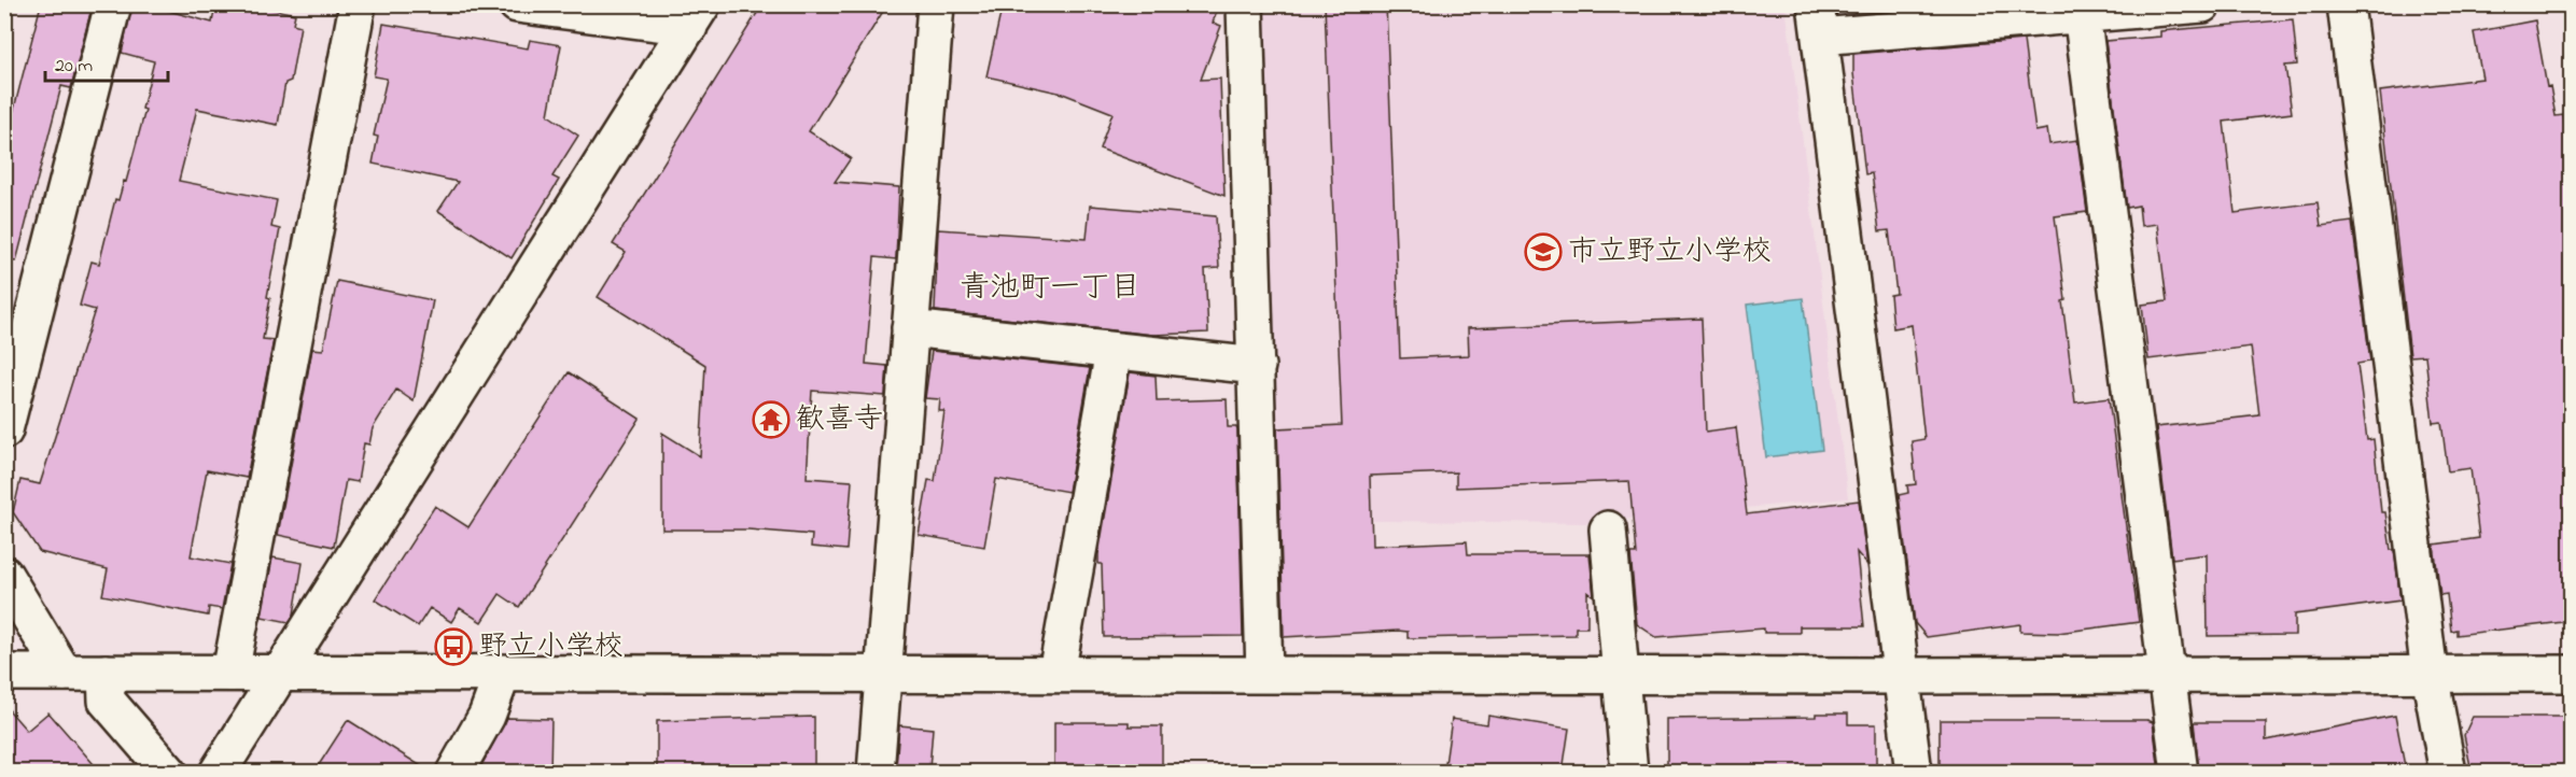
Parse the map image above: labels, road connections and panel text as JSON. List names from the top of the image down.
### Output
{
  "districts": ["青池町一丁目"],
  "places": {
    "school or university": ["市立野立小学校"],
    "temple": ["歓喜寺"],
    "bus stop": ["野立小学校"]
  },
  "scale_bar": "20 m"
}
